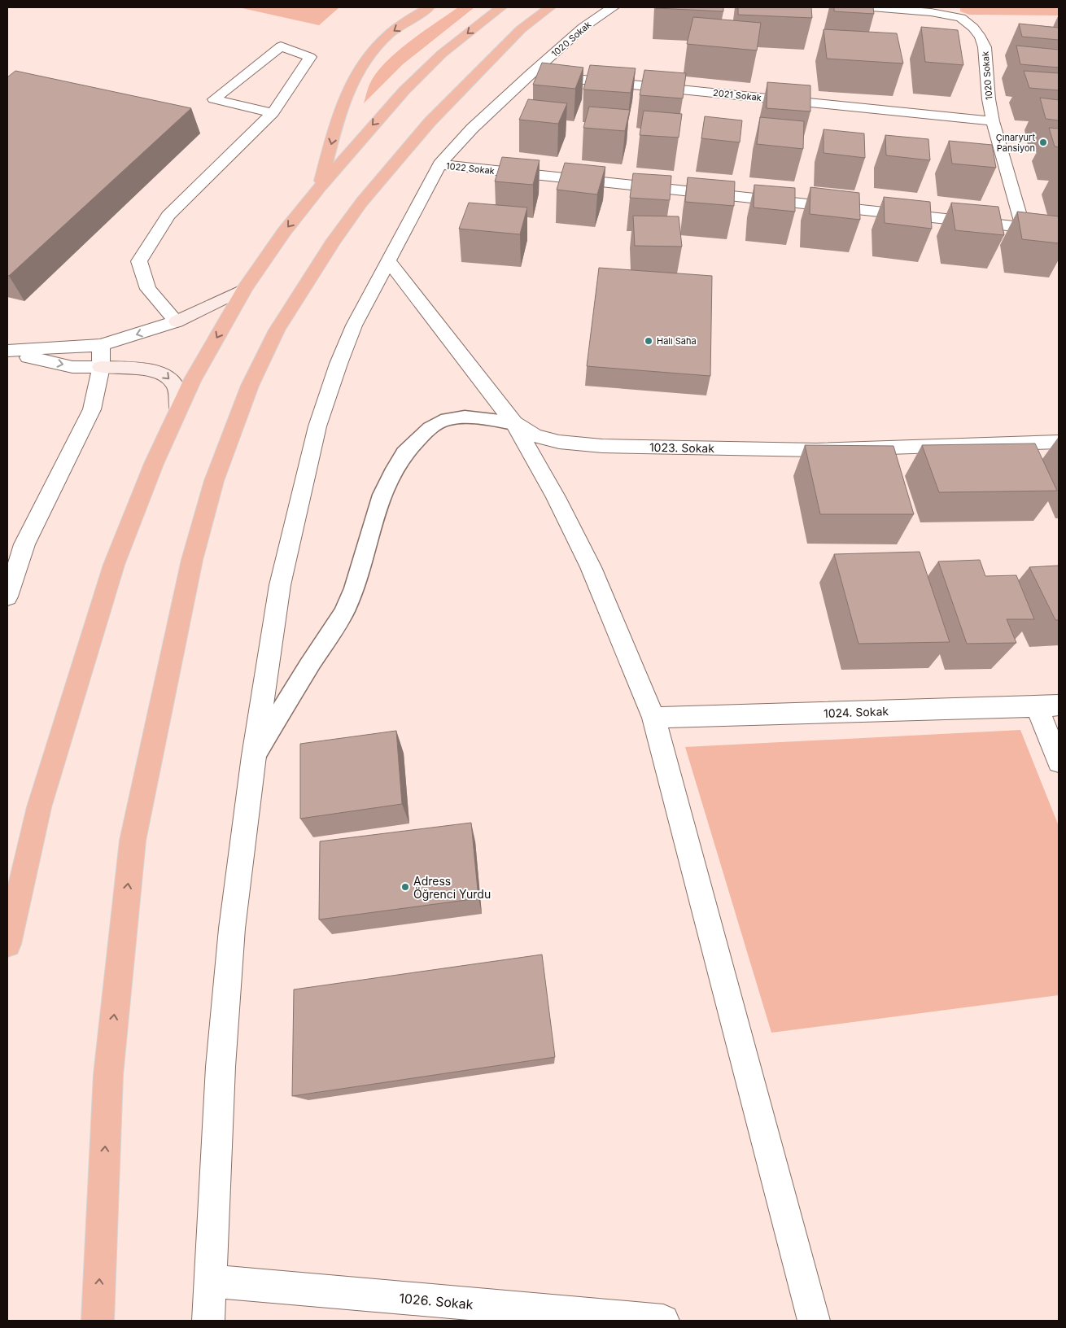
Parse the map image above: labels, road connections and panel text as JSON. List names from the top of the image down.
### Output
{
  "streets": {
    "street": [
      "1020 Sokak",
      "2021 Sokak",
      "1022 Sokak",
      "1023. Sokak",
      "1024. Sokak",
      "1026. Sokak"
    ]
  },
  "crossings": [
    ["1020 Sokak", "2021 Sokak"],
    ["1020 Sokak", "1022 Sokak"],
    ["1020 Sokak", "1023. Sokak"],
    ["1020 Sokak", "1026. Sokak"]
  ],
  "places": ["Çınaryurt Pansiyon", "Halı Saha", "Adress Öğrenci Yurdu"]
}
